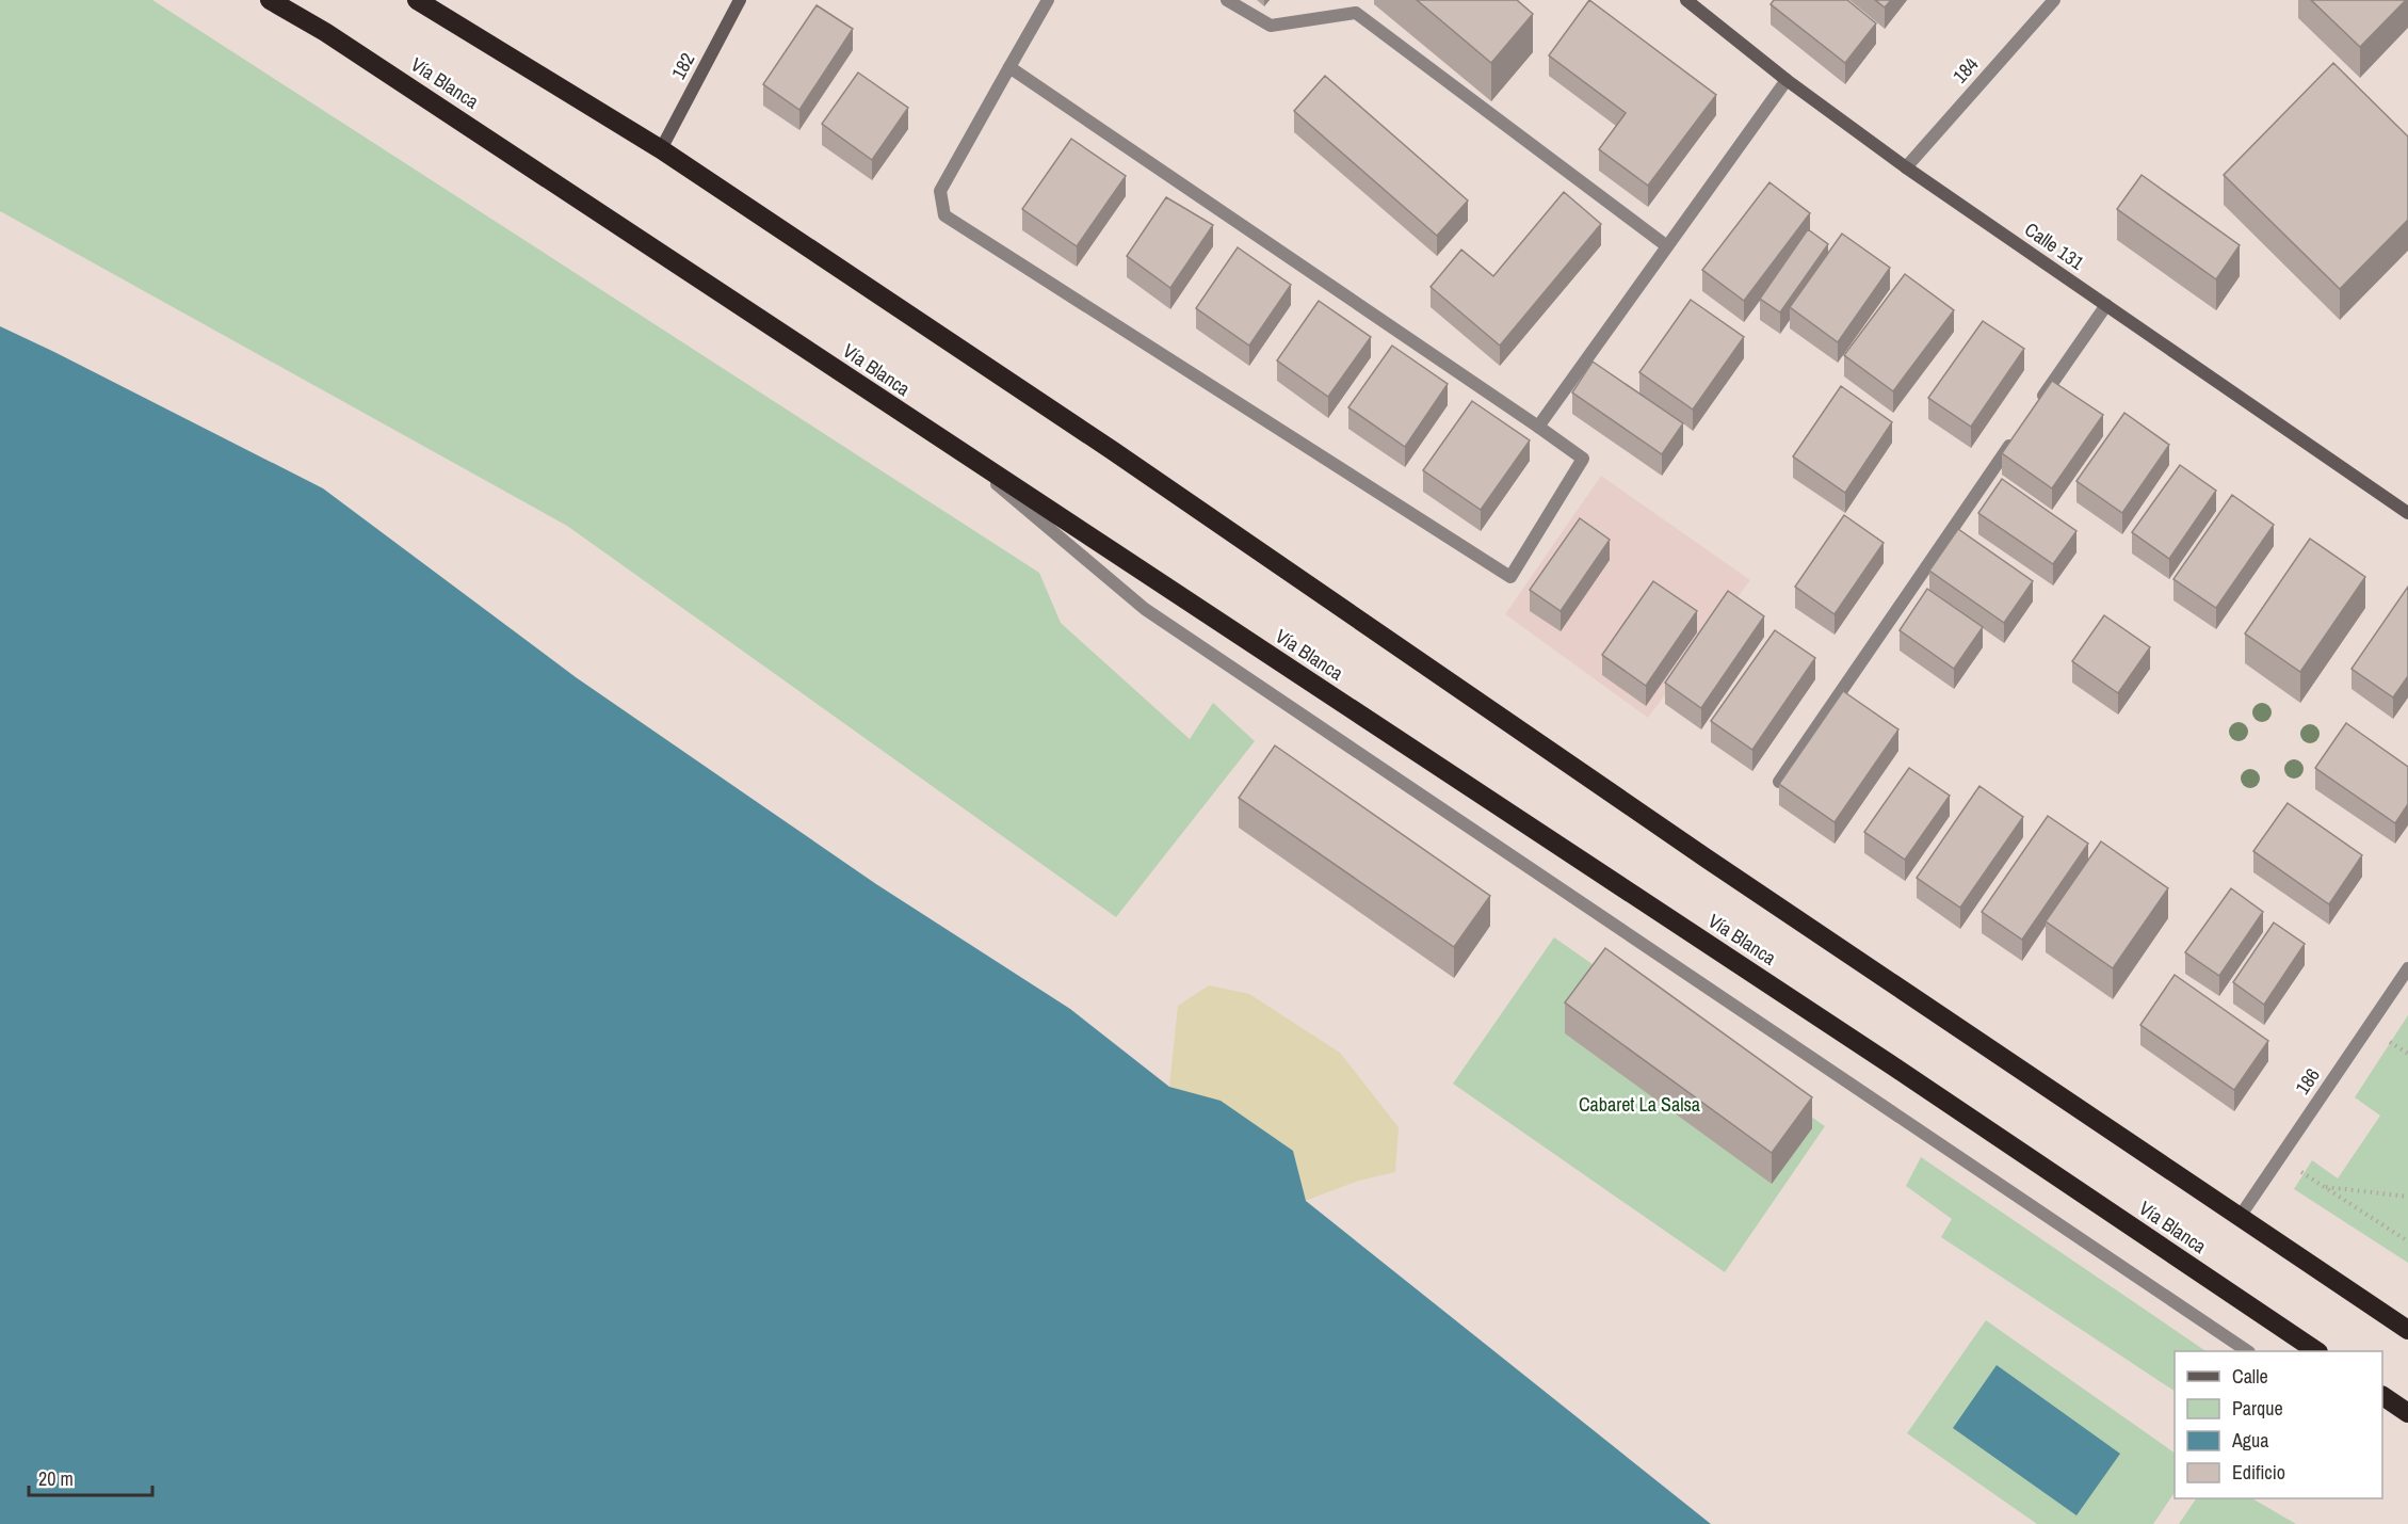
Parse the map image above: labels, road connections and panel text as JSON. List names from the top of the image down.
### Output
{
  "streets": {
    "highway": ["Vía Blanca"],
    "street": [
      "182",
      "184",
      "Calle 131",
      "186"
    ]
  },
  "crossings": [
    ["184", "Calle 131"]
  ],
  "parks": ["Cabaret La Salsa"],
  "legend": [
    "Calle",
    "Parque",
    "Agua",
    "Edificio"
  ],
  "scale_bar": "20 m"
}
